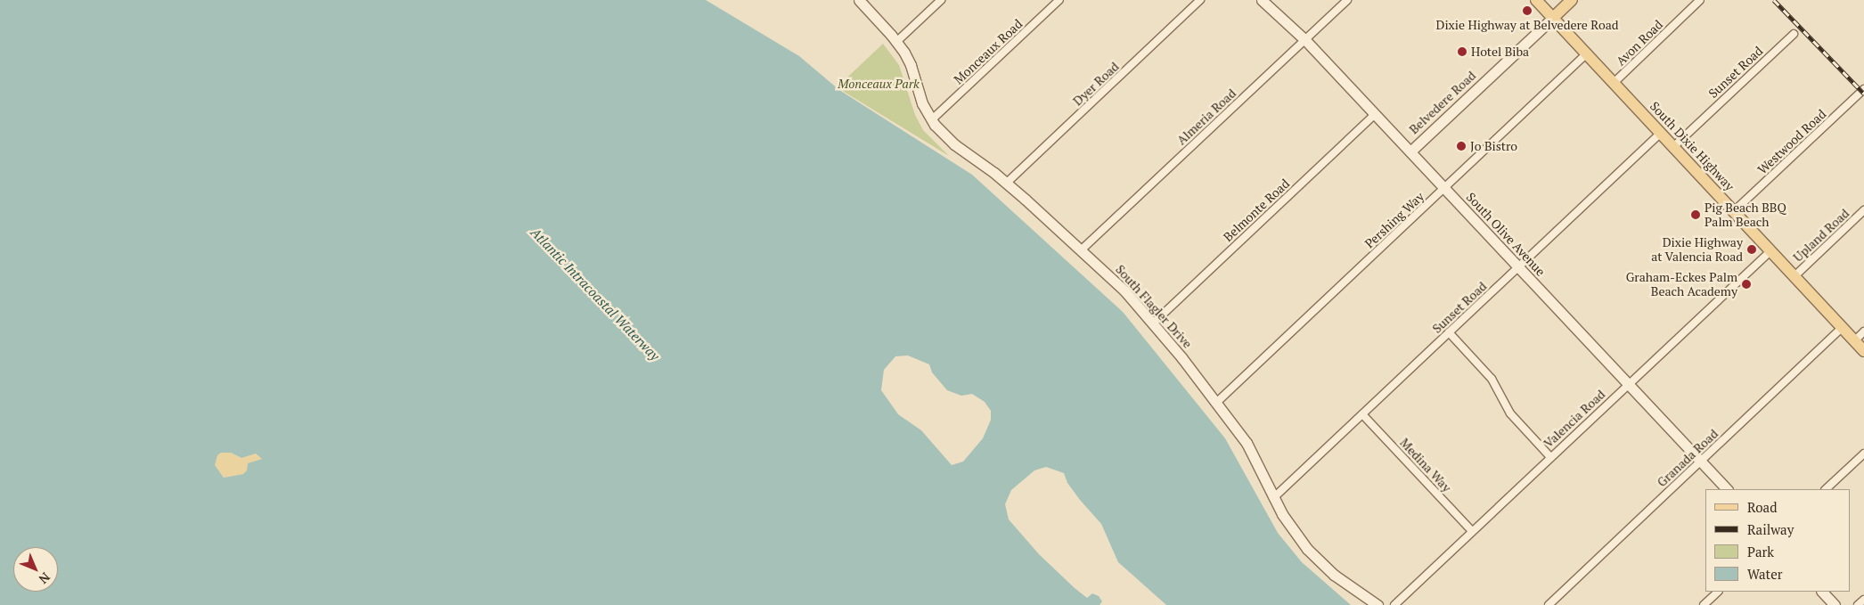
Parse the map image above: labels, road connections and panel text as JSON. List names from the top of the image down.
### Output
{
  "streets": {
    "main road": ["Belvedere Road", "South Dixie Highway"],
    "street": [
      "Avon Road",
      "Monceaux Road",
      "Sunset Road",
      "Dyer Road",
      "Almeria Road",
      "Westwood Road",
      "Belmonte Road",
      "Pershing Way",
      "South Olive Avenue",
      "Upland Road",
      "South Flagler Drive",
      "Valencia Road",
      "Granada Road",
      "Medina Way"
    ]
  },
  "crossings": [
    ["Avon Road", "South Dixie Highway"],
    ["Monceaux Road", "South Flagler Drive"],
    ["Sunset Road", "South Dixie Highway"],
    ["Sunset Road", "South Olive Avenue"],
    ["Sunset Road", "South Flagler Drive"],
    ["Sunset Road", "Medina Way"],
    ["Dyer Road", "South Flagler Drive"],
    ["Belvedere Road", "South Dixie Highway"],
    ["Belvedere Road", "South Olive Avenue"],
    ["Almeria Road", "South Olive Avenue"],
    ["Almeria Road", "South Flagler Drive"],
    ["Westwood Road", "South Dixie Highway"],
    ["South Dixie Highway", "Pershing Way"],
    ["South Dixie Highway", "Upland Road"],
    ["South Dixie Highway", "Valencia Road"],
    ["South Dixie Highway", "Granada Road"],
    ["Belmonte Road", "South Olive Avenue"],
    ["Belmonte Road", "South Flagler Drive"],
    ["Pershing Way", "South Olive Avenue"],
    ["Pershing Way", "South Flagler Drive"],
    ["South Olive Avenue", "Valencia Road"],
    ["South Olive Avenue", "Granada Road"],
    ["Valencia Road", "Medina Way"]
  ],
  "water": ["Atlantic Intracoastal Waterway"],
  "parks": ["Monceaux Park"],
  "places": [
    "Dixie Highway at Belvedere Road",
    "Hotel Biba",
    "Jo Bistro",
    "Pig Beach BBQ Palm Beach",
    "Dixie Highway at Valencia Road",
    "Graham-Eckes Palm Beach Academy"
  ],
  "legend": [
    "Road",
    "Railway",
    "Park",
    "Water"
  ],
  "north": "bottom right"
}
